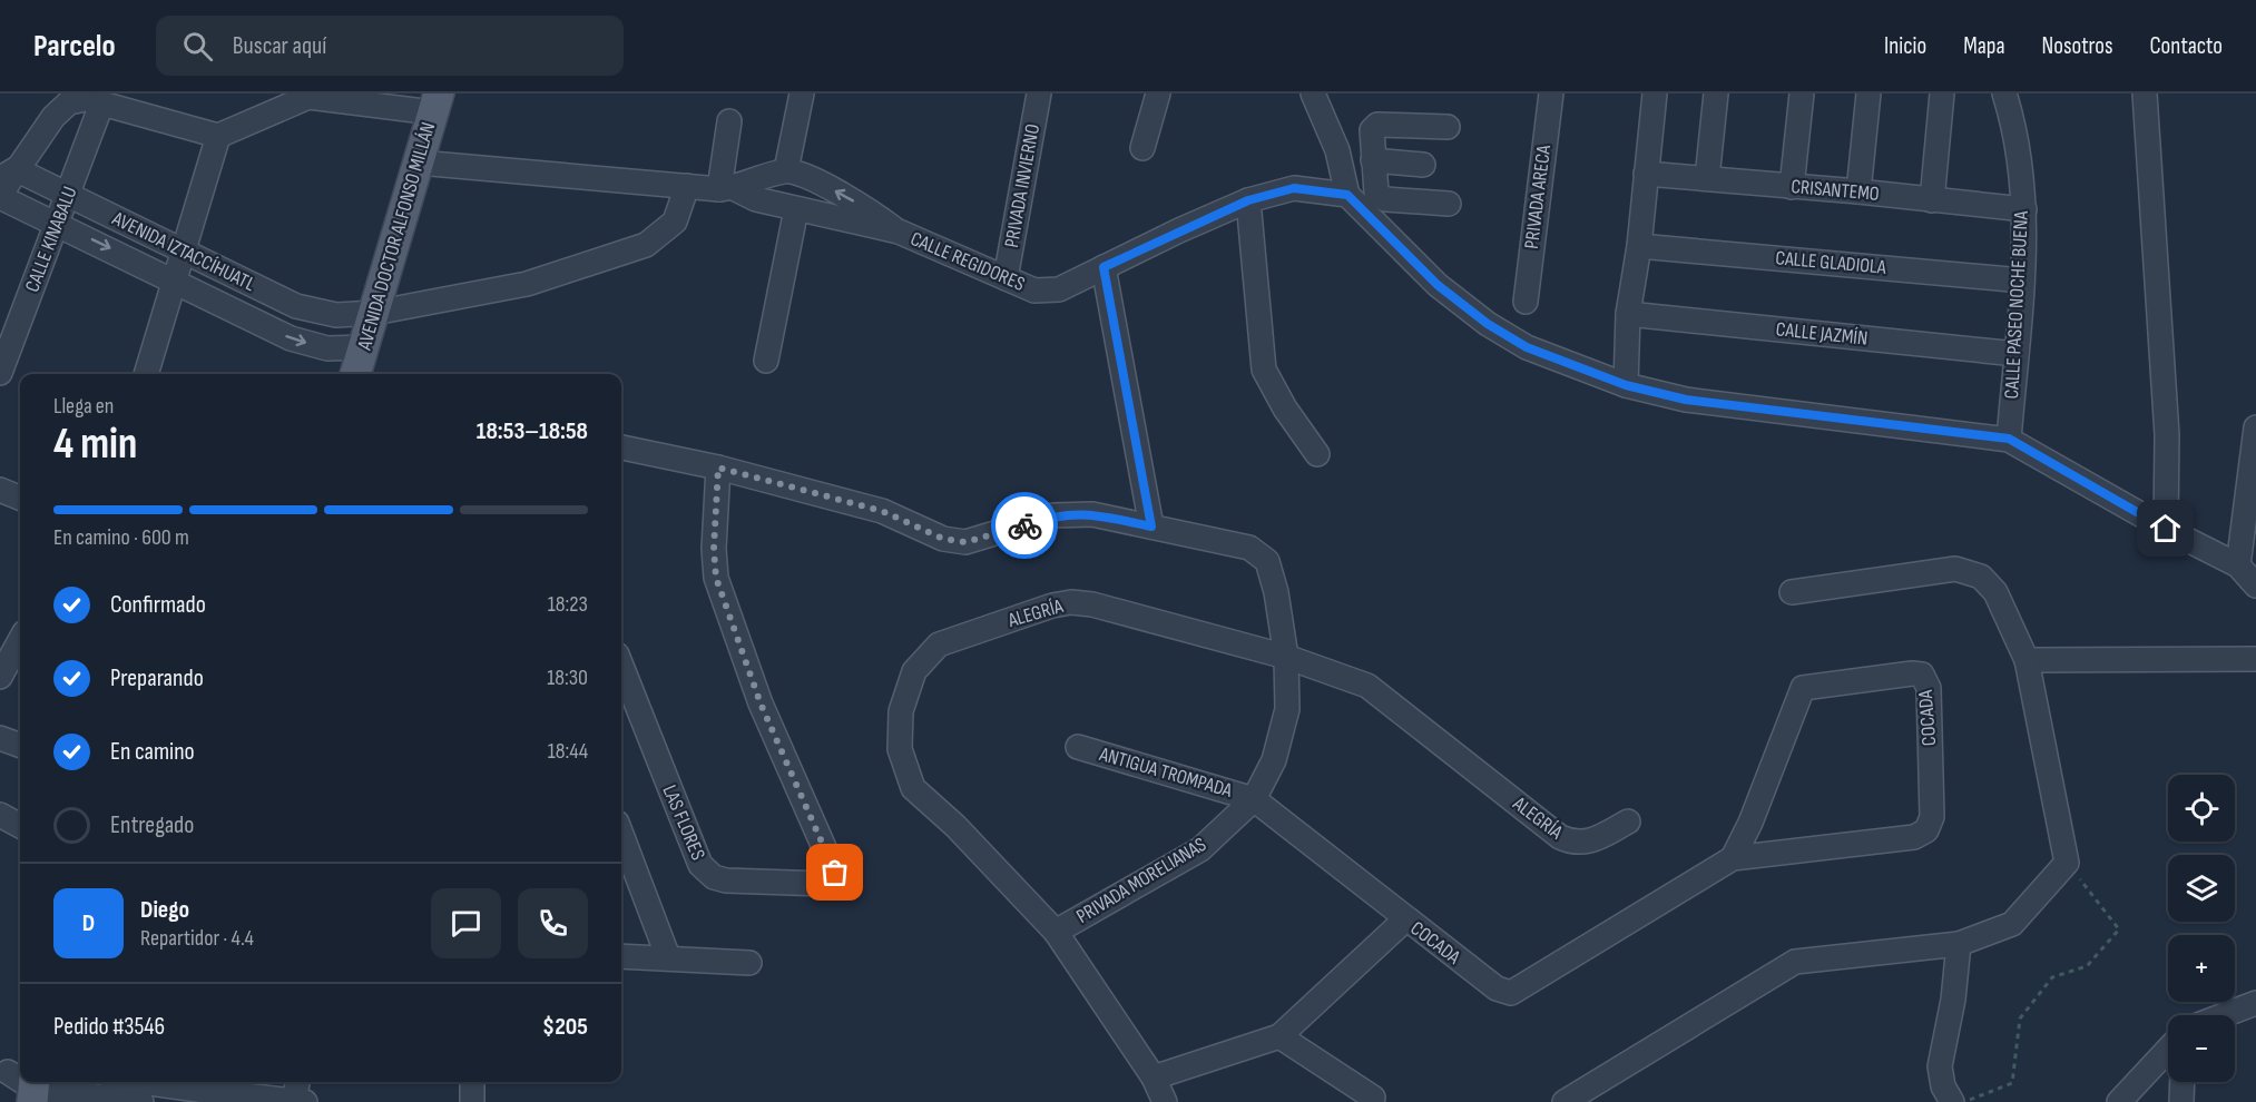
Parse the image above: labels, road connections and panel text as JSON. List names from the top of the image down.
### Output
{
  "streets": {
    "main road": ["AVENIDA DOCTOR ALFONSO MILLÁN"],
    "street": [
      "PRIVADA INVIERNO",
      "CRISANTEMO",
      "PRIVADA ARECA",
      "CALLE KINABALU",
      "AVENIDA IZTACCÍHUATL",
      "CALLE REGIDORES",
      "CALLE GLADIOLA",
      "CALLE PASEO NOCHE BUENA",
      "CALLE JAZMÍN",
      "ALEGRÍA",
      "COCADA",
      "ANTIGUA TROMPADA",
      "LAS FLORES",
      "PRIVADA MORELIANAS"
    ]
  },
  "crossings": [
    ["PRIVADA INVIERNO", "CALLE REGIDORES"],
    ["CRISANTEMO", "CALLE PASEO NOCHE BUENA"],
    ["AVENIDA DOCTOR ALFONSO MILLÁN", "AVENIDA IZTACCÍHUATL"],
    ["AVENIDA DOCTOR ALFONSO MILLÁN", "CALLE REGIDORES"],
    ["CALLE KINABALU", "AVENIDA IZTACCÍHUATL"],
    ["AVENIDA IZTACCÍHUATL", "CALLE REGIDORES"],
    ["CALLE GLADIOLA", "CALLE PASEO NOCHE BUENA"],
    ["CALLE PASEO NOCHE BUENA", "CALLE JAZMÍN"],
    ["ALEGRÍA", "PRIVADA MORELIANAS"],
    ["COCADA", "ANTIGUA TROMPADA"],
    ["COCADA", "PRIVADA MORELIANAS"],
    ["ANTIGUA TROMPADA", "PRIVADA MORELIANAS"],
    ["LAS FLORES", "PRIVADA MORELIANAS"]
  ],
  "page": {
    "header": "Parcelo",
    "search": "Buscar aquí",
    "nav": [
      "Inicio",
      "Mapa",
      "Nosotros",
      "Contacto"
    ],
    "heading": ["4 min", "Llega en", "18:53–18:58"],
    "panel": [
      "Diego",
      "Repartidor · 4.4",
      "Pedido #3546",
      "$205"
    ],
    "bar": "En camino · 600 m",
    "list": [
      ["Confirmado", "18:23"],
      ["Preparando", "18:30"],
      ["En camino", "18:44"],
      "Entregado"
    ],
    "map_buttons": ["+", "−"],
    "round": "D"
  }
}
